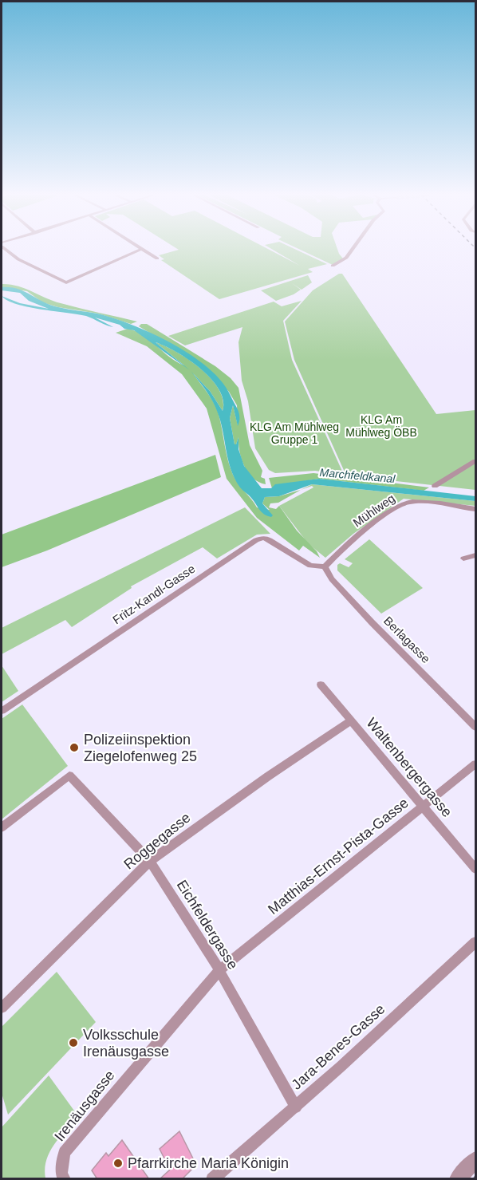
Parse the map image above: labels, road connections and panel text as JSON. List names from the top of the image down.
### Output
{
  "streets": {
    "street": [
      "Mühlweg",
      "Fritz-Kandl-Gasse",
      "Berlagasse",
      "Waltenbergergasse",
      "Roggegasse",
      "Matthias-Ernst-Pista-Gasse",
      "Eichfeldergasse",
      "Jara-Benes-Gasse",
      "Irenäusgasse"
    ]
  },
  "crossings": [
    ["Mühlweg", "Fritz-Kandl-Gasse"],
    ["Mühlweg", "Berlagasse"],
    ["Fritz-Kandl-Gasse", "Berlagasse"],
    ["Waltenbergergasse", "Roggegasse"],
    ["Waltenbergergasse", "Matthias-Ernst-Pista-Gasse"],
    ["Roggegasse", "Eichfeldergasse"],
    ["Matthias-Ernst-Pista-Gasse", "Eichfeldergasse"],
    ["Matthias-Ernst-Pista-Gasse", "Irenäusgasse"],
    ["Eichfeldergasse", "Jara-Benes-Gasse"],
    ["Eichfeldergasse", "Irenäusgasse"]
  ],
  "water": ["Marchfeldkanal"],
  "parks": ["KLG Am Mühlweg ÖBB", "KLG Am Mühlweg Gruppe 1"],
  "places": ["Polizeiinspektion Ziegelofenweg 25", "Volksschule Irenäusgasse", "Pfarrkirche Maria Königin"]
}
